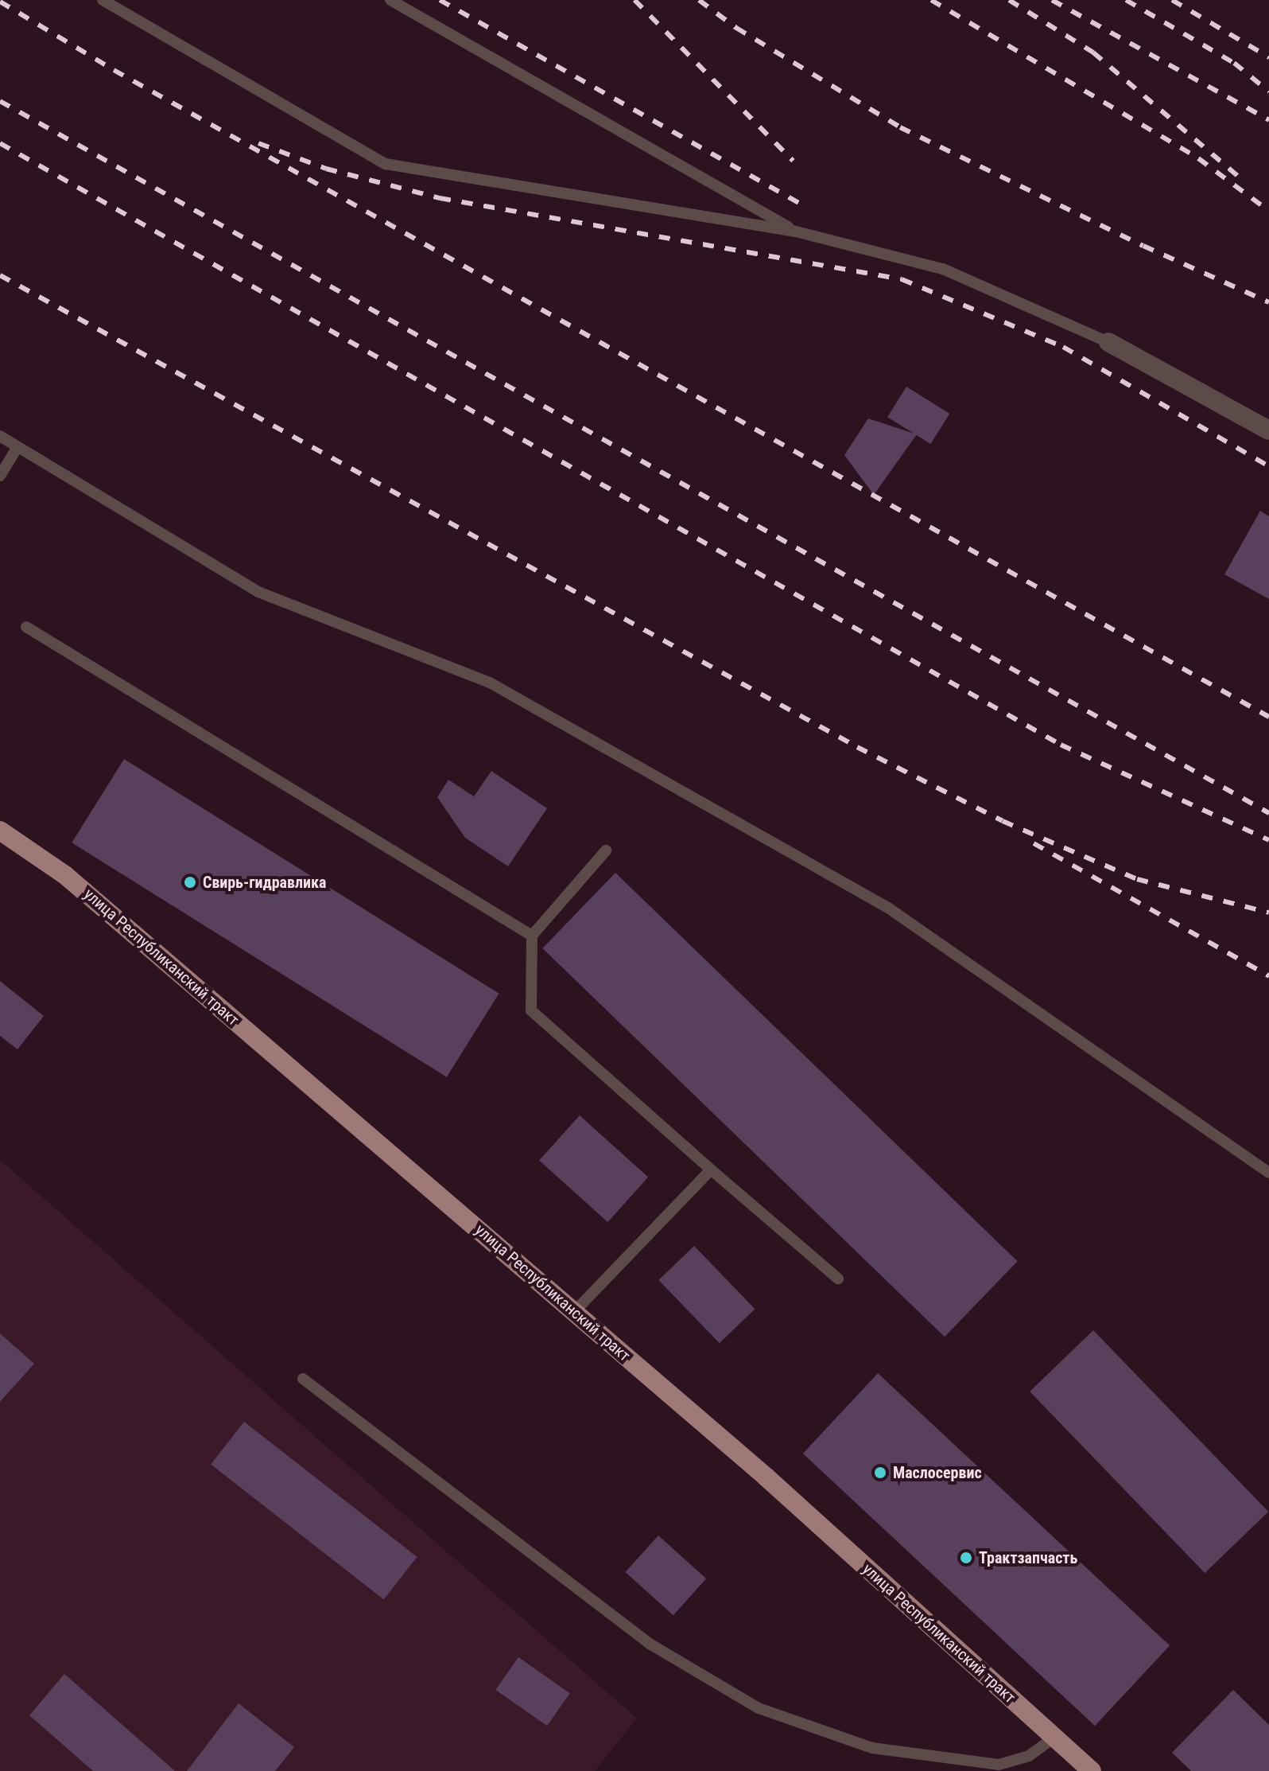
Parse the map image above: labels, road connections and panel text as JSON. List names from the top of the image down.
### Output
{
  "streets": {
    "main road": ["улица Республиканский тракт"]
  },
  "places": ["Свирь-гидравлика", "Маслосервис", "Трактзапчасть"]
}
